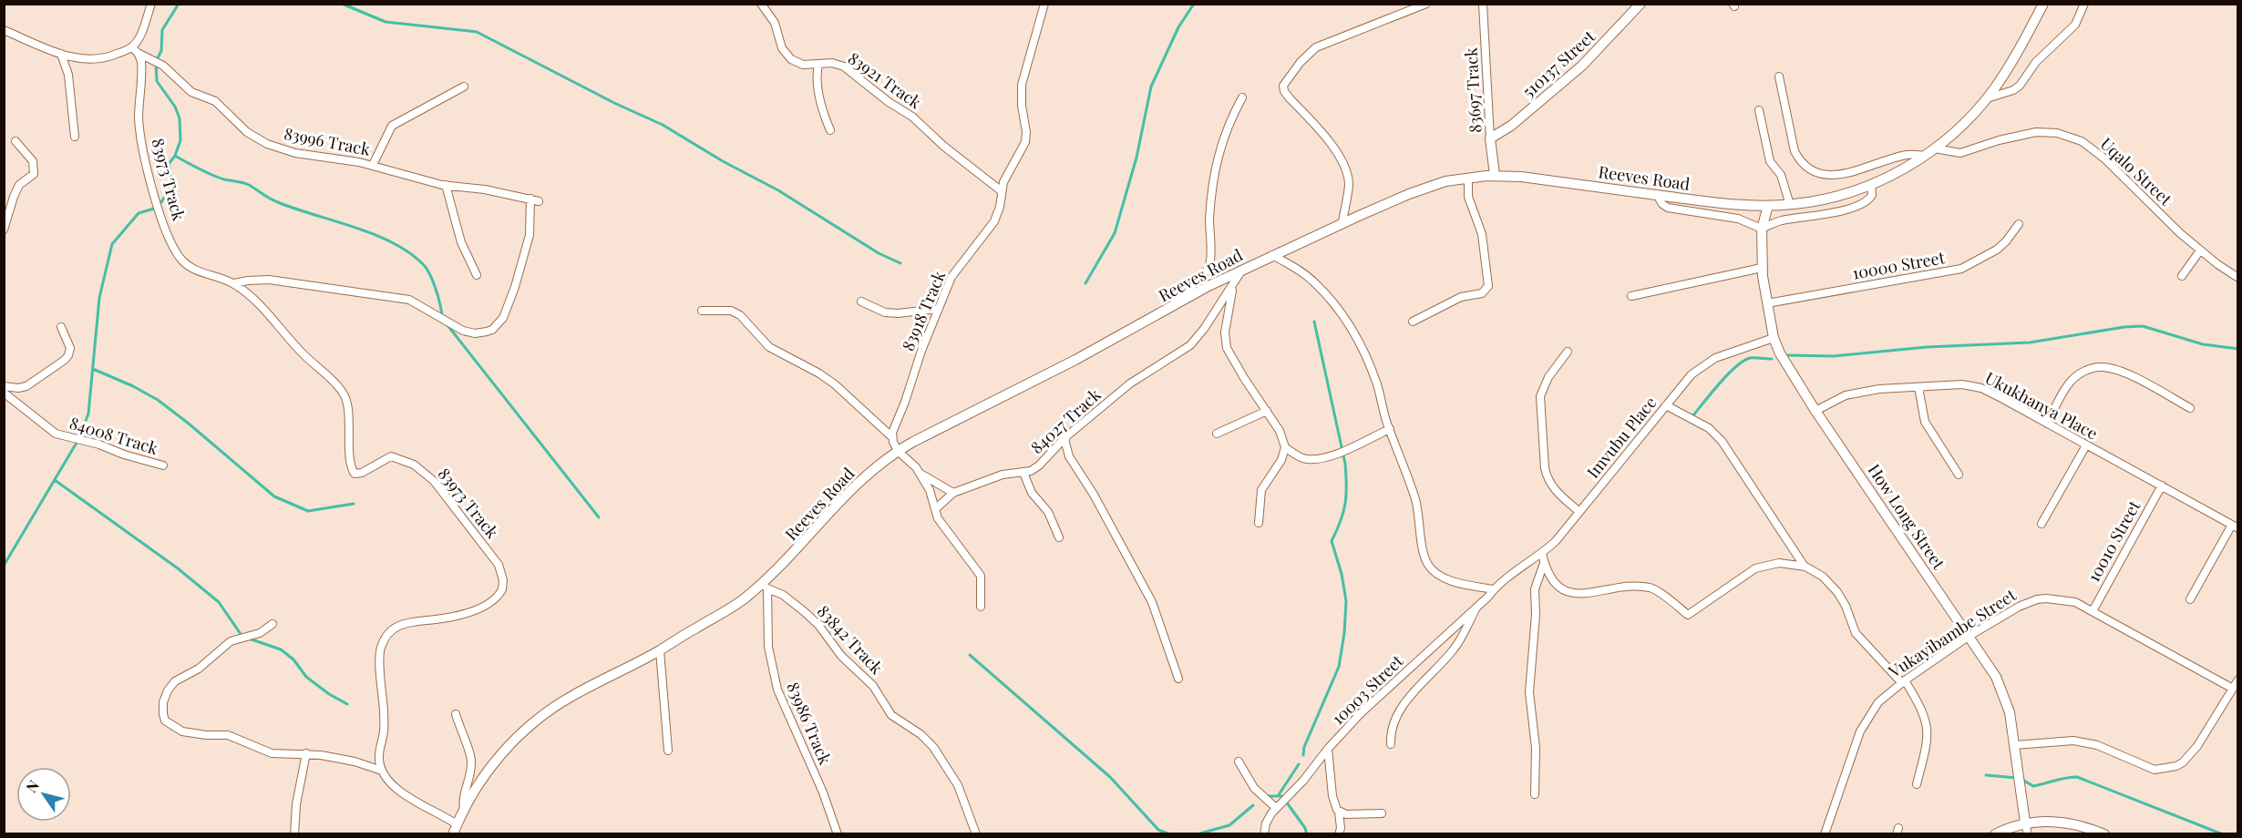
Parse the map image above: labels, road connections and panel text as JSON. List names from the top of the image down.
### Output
{
  "streets": {
    "street": [
      "510137 Street",
      "83921 Track",
      "83697 Track",
      "83996 Track",
      "Uqalo Street",
      "Reeves Road",
      "83973 Track",
      "10000 Street",
      "83918 Track",
      "Ukukhanya Place",
      "84027 Track",
      "84008 Track",
      "Imvubu Place",
      "How Long Street",
      "10010 Street",
      "Vukayibambe Street",
      "83842 Track",
      "10003 Street",
      "83986 Track"
    ]
  },
  "crossings": [
    ["510137 Street", "83697 Track"],
    ["83921 Track", "83918 Track"],
    ["83697 Track", "Reeves Road"],
    ["83996 Track", "83973 Track"],
    ["Uqalo Street", "Reeves Road"],
    ["Reeves Road", "84027 Track"],
    ["Reeves Road", "How Long Street"],
    ["Reeves Road", "83842 Track"],
    ["Reeves Road", "83986 Track"],
    ["10000 Street", "How Long Street"],
    ["Ukukhanya Place", "How Long Street"],
    ["Ukukhanya Place", "10010 Street"],
    ["Imvubu Place", "How Long Street"],
    ["Imvubu Place", "10003 Street"],
    ["How Long Street", "Vukayibambe Street"],
    ["10010 Street", "Vukayibambe Street"],
    ["83842 Track", "83986 Track"]
  ],
  "north": "top left"
}
